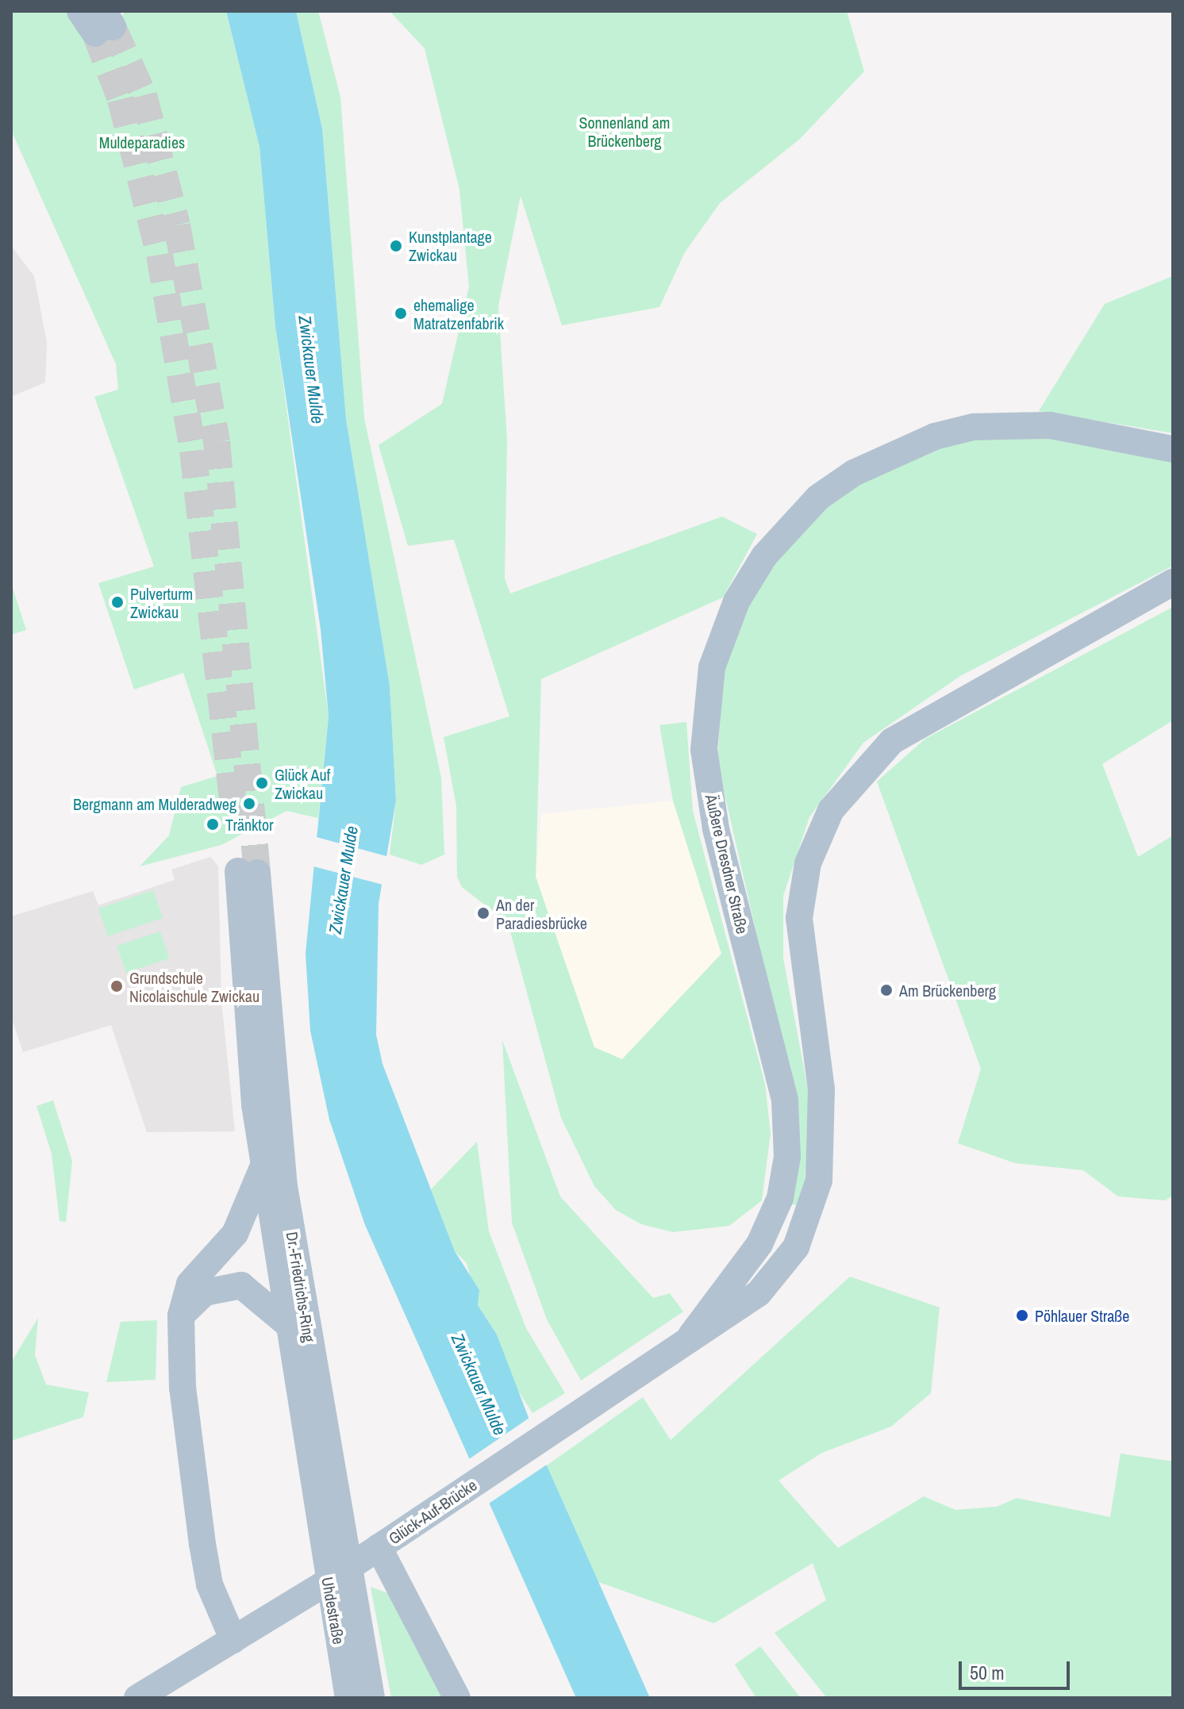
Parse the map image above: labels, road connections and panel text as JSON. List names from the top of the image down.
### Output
{
  "streets": {
    "main road": [
      "Äußere Dresdner Straße",
      "Dr.-Friedrichs-Ring",
      "Glück-Auf-Brücke",
      "Uhdestraße"
    ]
  },
  "crossings": [
    ["Äußere Dresdner Straße", "Glück-Auf-Brücke"],
    ["Dr.-Friedrichs-Ring", "Uhdestraße"]
  ],
  "water": ["Zwickauer Mulde"],
  "parks": ["Sonnenland am Brückenberg", "Muldeparadies"],
  "places": [
    "Kunstplantage Zwickau",
    "ehemalige Matratzenfabrik",
    "Pulverturm Zwickau",
    "Glück Auf Zwickau",
    "Bergmann am Mulderadweg",
    "Tränktor",
    "An der Paradiesbrücke",
    "Grundschule Nicolaischule Zwickau",
    "Am Brückenberg",
    "Pöhlauer Straße"
  ],
  "scale_bar": "50 m"
}
